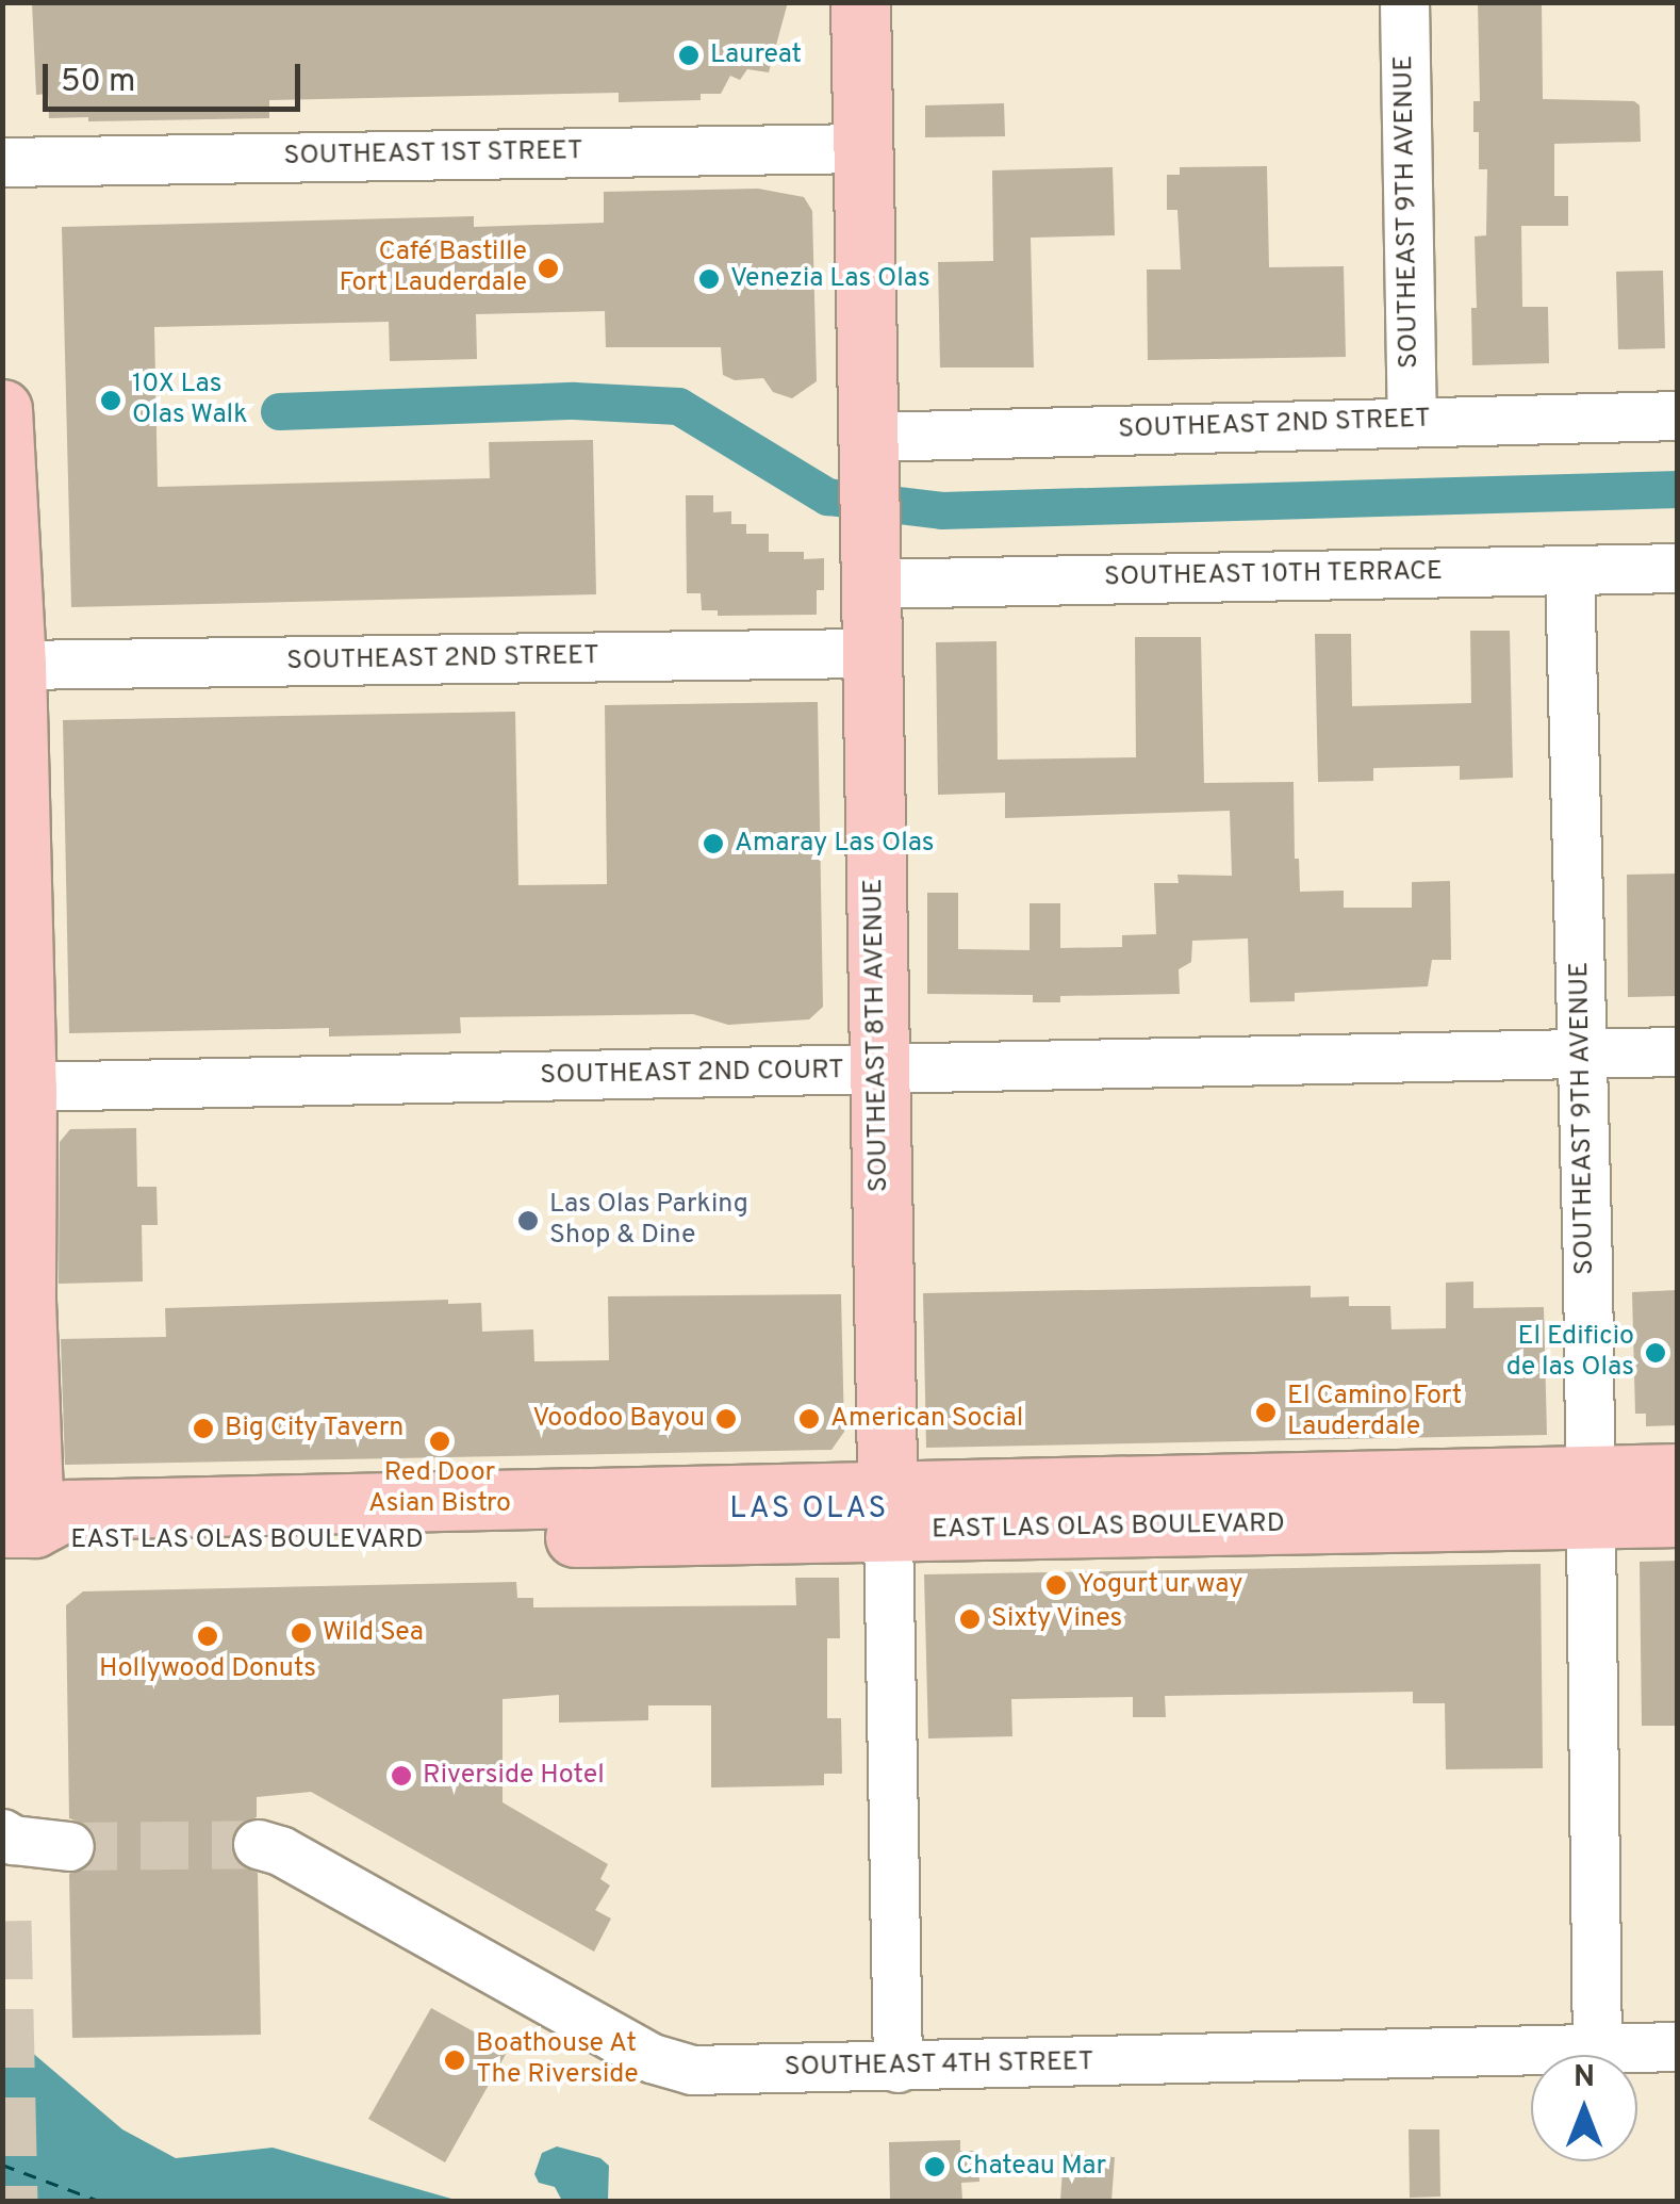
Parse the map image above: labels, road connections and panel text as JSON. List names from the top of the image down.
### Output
{
  "streets": {
    "main road": ["SOUTHEAST 8TH AVENUE", "EAST LAS OLAS BOULEVARD"],
    "street": [
      "SOUTHEAST 1ST STREET",
      "SOUTHEAST 9TH AVENUE",
      "SOUTHEAST 2ND STREET",
      "SOUTHEAST 10TH TERRACE",
      "SOUTHEAST 2ND COURT",
      "SOUTHEAST 4TH STREET"
    ]
  },
  "crossings": [
    ["SOUTHEAST 1ST STREET", "SOUTHEAST 8TH AVENUE"],
    ["SOUTHEAST 9TH AVENUE", "SOUTHEAST 2ND STREET"],
    ["SOUTHEAST 9TH AVENUE", "SOUTHEAST 10TH TERRACE"],
    ["SOUTHEAST 9TH AVENUE", "SOUTHEAST 2ND COURT"],
    ["SOUTHEAST 9TH AVENUE", "EAST LAS OLAS BOULEVARD"],
    ["SOUTHEAST 9TH AVENUE", "SOUTHEAST 4TH STREET"],
    ["SOUTHEAST 2ND STREET", "SOUTHEAST 8TH AVENUE"],
    ["SOUTHEAST 10TH TERRACE", "SOUTHEAST 8TH AVENUE"],
    ["SOUTHEAST 8TH AVENUE", "SOUTHEAST 2ND COURT"],
    ["SOUTHEAST 8TH AVENUE", "EAST LAS OLAS BOULEVARD"],
    ["SOUTHEAST 8TH AVENUE", "SOUTHEAST 4TH STREET"]
  ],
  "districts": ["LAS OLAS"],
  "places": [
    "Laureat",
    "Café Bastille Fort Lauderdale",
    "Venezia Las Olas",
    "10X Las Olas Walk",
    "Amaray Las Olas",
    "Las Olas Parking Shop & Dine",
    "El Edificio de las Olas",
    "El Camino Fort Lauderdale",
    "Voodoo Bayou",
    "American Social",
    "Big City Tavern",
    "Red Door Asian Bistro",
    "Yogurt ur way",
    "Sixty Vines",
    "Wild Sea",
    "Hollywood Donuts",
    "Riverside Hotel",
    "Boathouse At The Riverside",
    "Chateau Mar"
  ],
  "scale_bar": "50 m",
  "north": "top"
}
